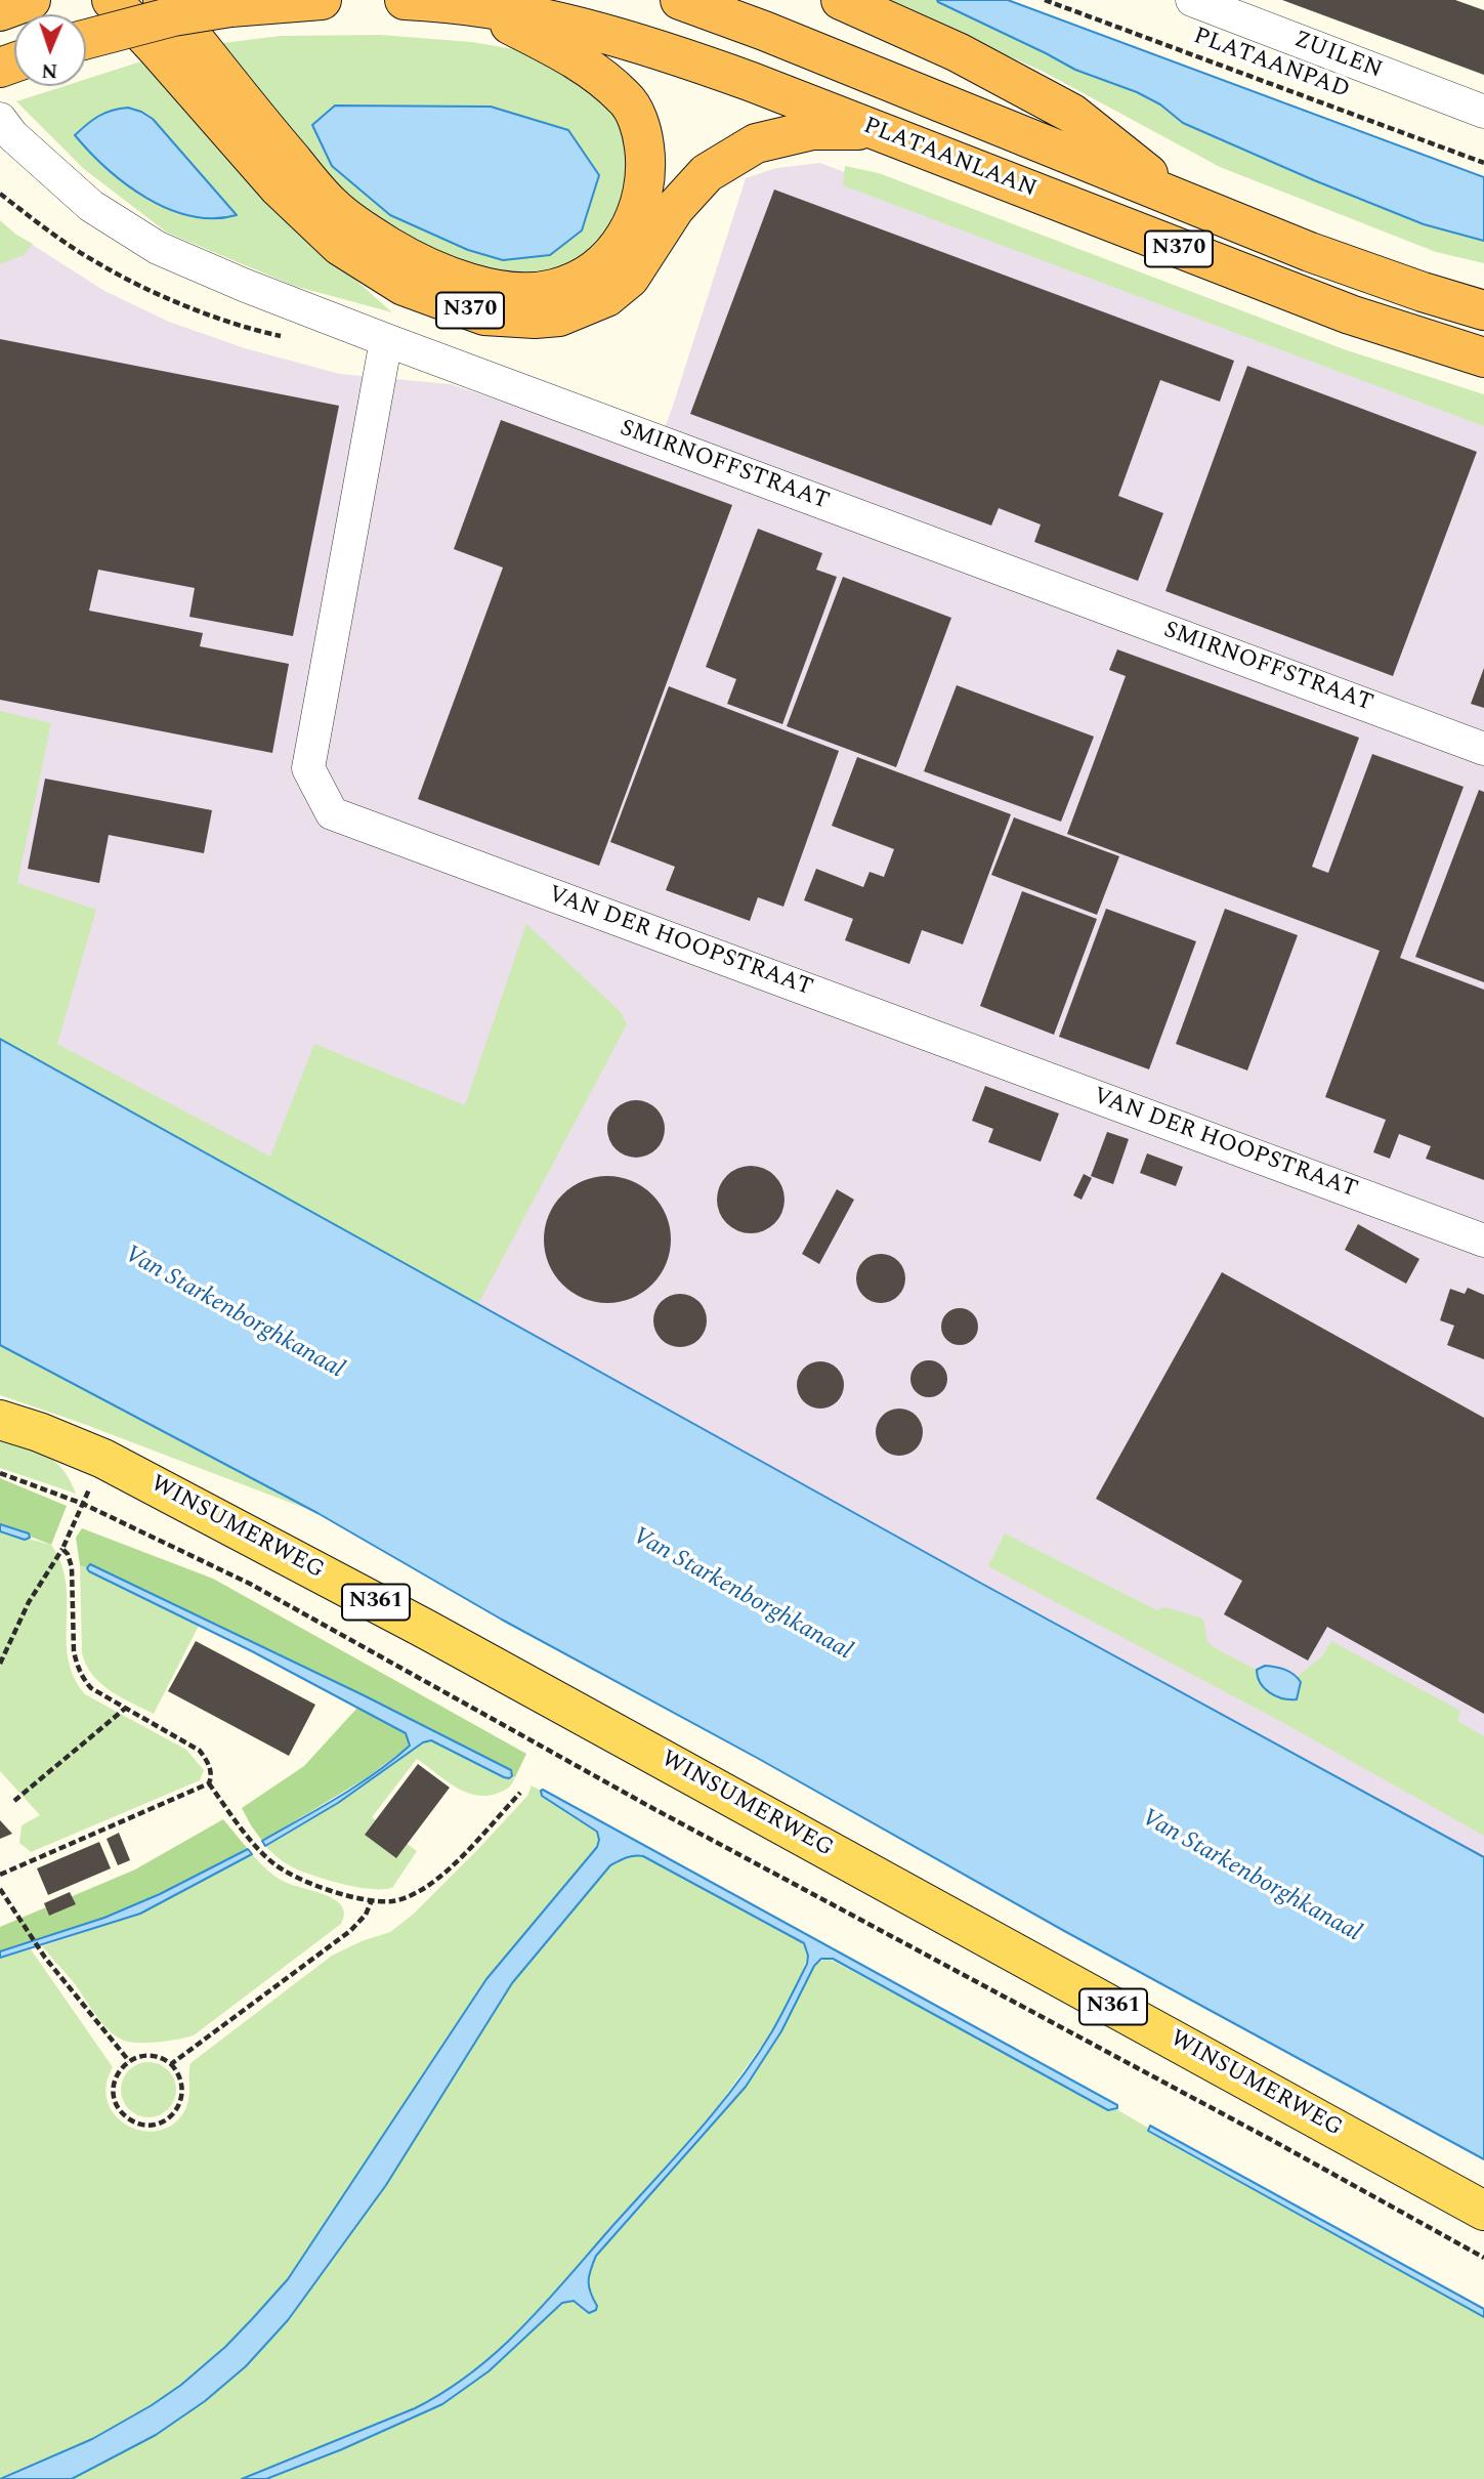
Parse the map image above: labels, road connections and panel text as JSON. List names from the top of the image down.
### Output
{
  "streets": {
    "highway": ["PLATAANLAAN", "N370"],
    "main road": ["WINSUMERWEG", "N361"],
    "street": ["ZUILEN", "SMIRNOFFSTRAAT", "VAN DER HOOPSTRAAT"],
    "path": ["PLATAANPAD"]
  },
  "crossings": [
    ["PLATAANLAAN", "N370"],
    ["SMIRNOFFSTRAAT", "VAN DER HOOPSTRAAT"]
  ],
  "water": ["Van Starkenborghkanaal"],
  "north": "bottom"
}
